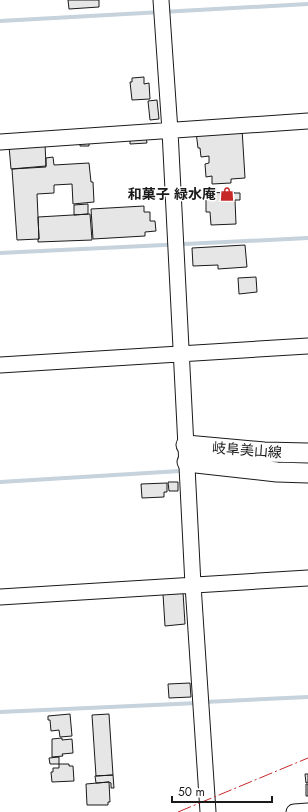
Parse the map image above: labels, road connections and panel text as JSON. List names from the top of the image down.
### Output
{
  "streets": {
    "main road": ["岐阜美山線"]
  },
  "places": {
    "shop": ["和菓子 緑水庵"]
  },
  "scale_bar": "50 m"
}
